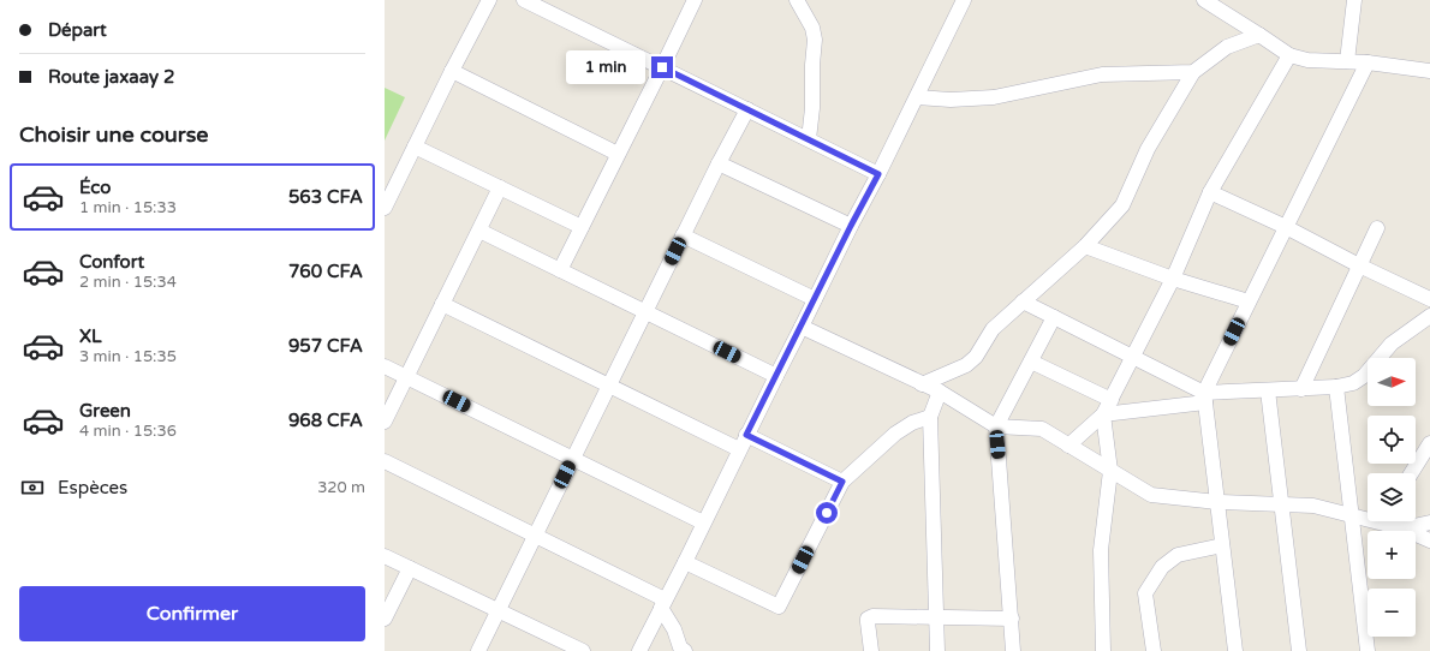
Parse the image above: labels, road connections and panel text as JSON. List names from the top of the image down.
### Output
{
  "north": "right",
  "page": {
    "banner": ["Départ", "Route jaxaay 2"],
    "bubble": "1 min",
    "heading": "Choisir une course",
    "list": [
      {
        "name": "Éco",
        "note": "1 min · 15:33",
        "value": "563 CFA"
      },
      {
        "name": "Confort",
        "note": "2 min · 15:34",
        "value": "760 CFA"
      },
      {
        "name": "XL",
        "note": "3 min · 15:35",
        "value": "957 CFA"
      },
      {
        "name": "Green",
        "note": "4 min · 15:36",
        "value": "968 CFA"
      }
    ],
    "map_buttons": ["+", "−"],
    "pay": ["Espèces", "320 m"],
    "buttons": "Confirmer"
  }
}
